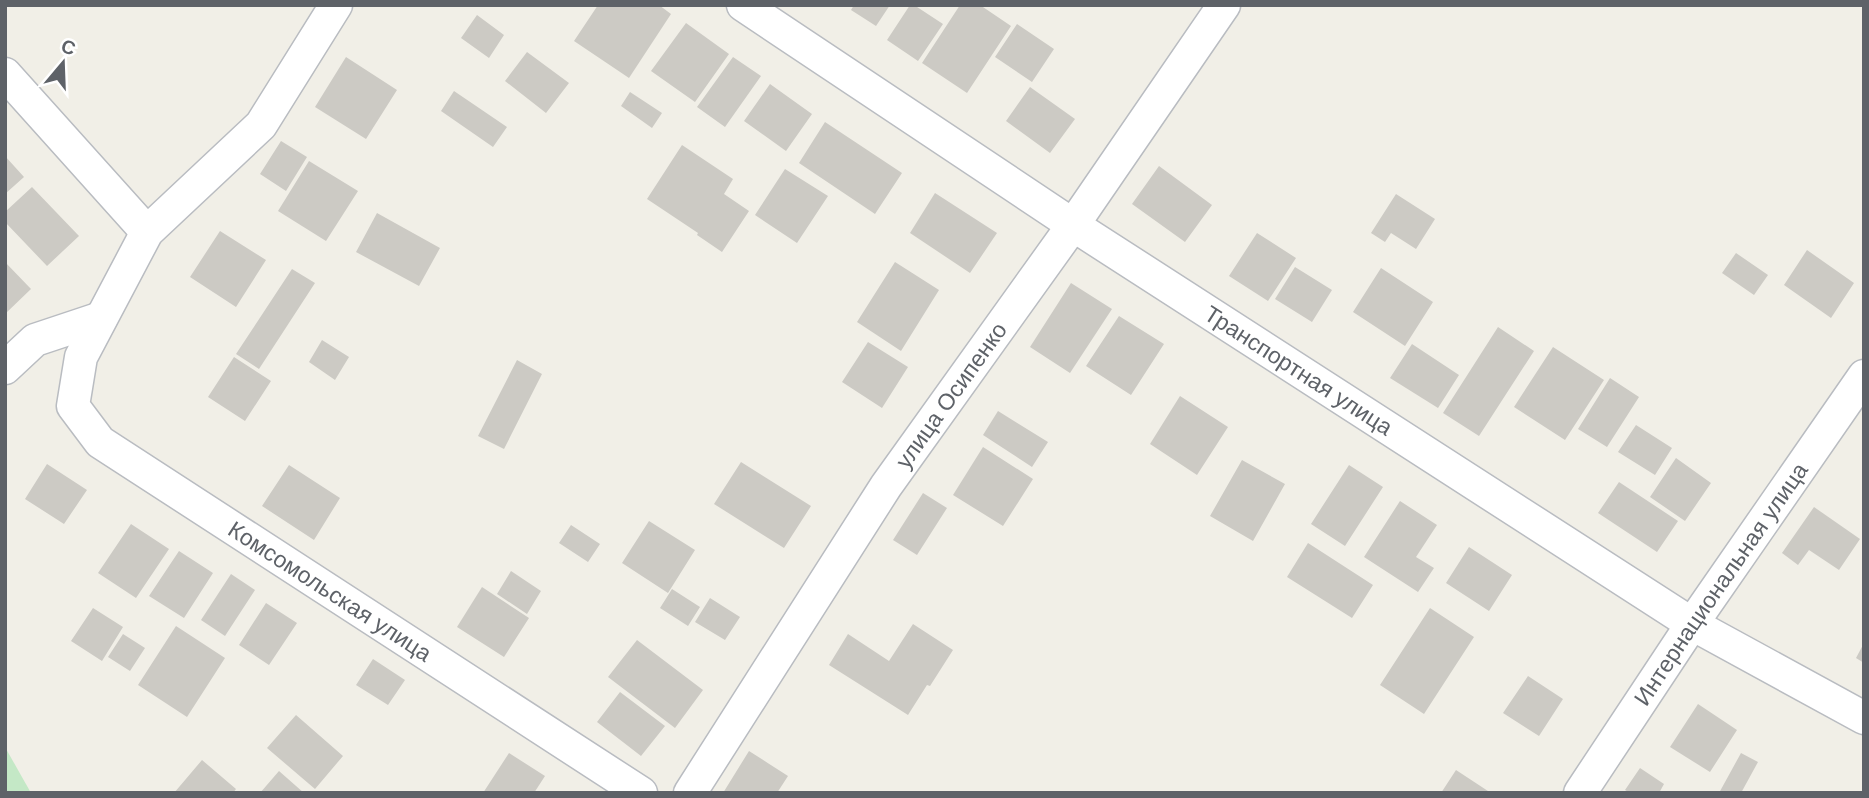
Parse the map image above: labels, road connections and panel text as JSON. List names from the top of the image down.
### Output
{
  "streets": {
    "street": [
      "Транспортная улица",
      "улица Осипенко",
      "Интернациональная улица",
      "Комсомольская улица"
    ]
  },
  "crossings": [
    ["Транспортная улица", "улица Осипенко"],
    ["Транспортная улица", "Интернациональная улица"]
  ],
  "north": "top"
}
